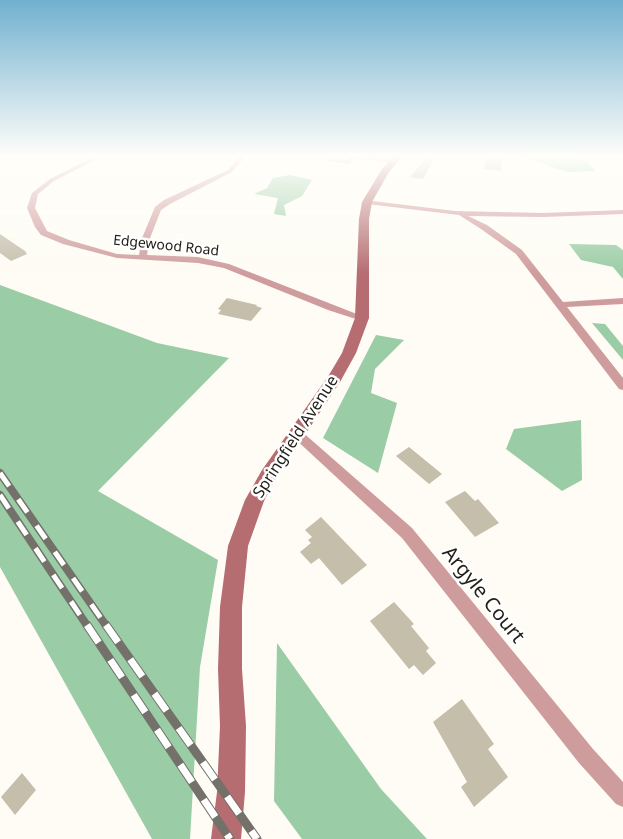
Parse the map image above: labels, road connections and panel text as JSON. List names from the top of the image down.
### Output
{
  "streets": {
    "main road": ["Springfield Avenue"],
    "street": ["Edgewood Road", "Argyle Court"]
  },
  "crossings": [
    ["Edgewood Road", "Springfield Avenue"],
    ["Springfield Avenue", "Argyle Court"]
  ]
}
